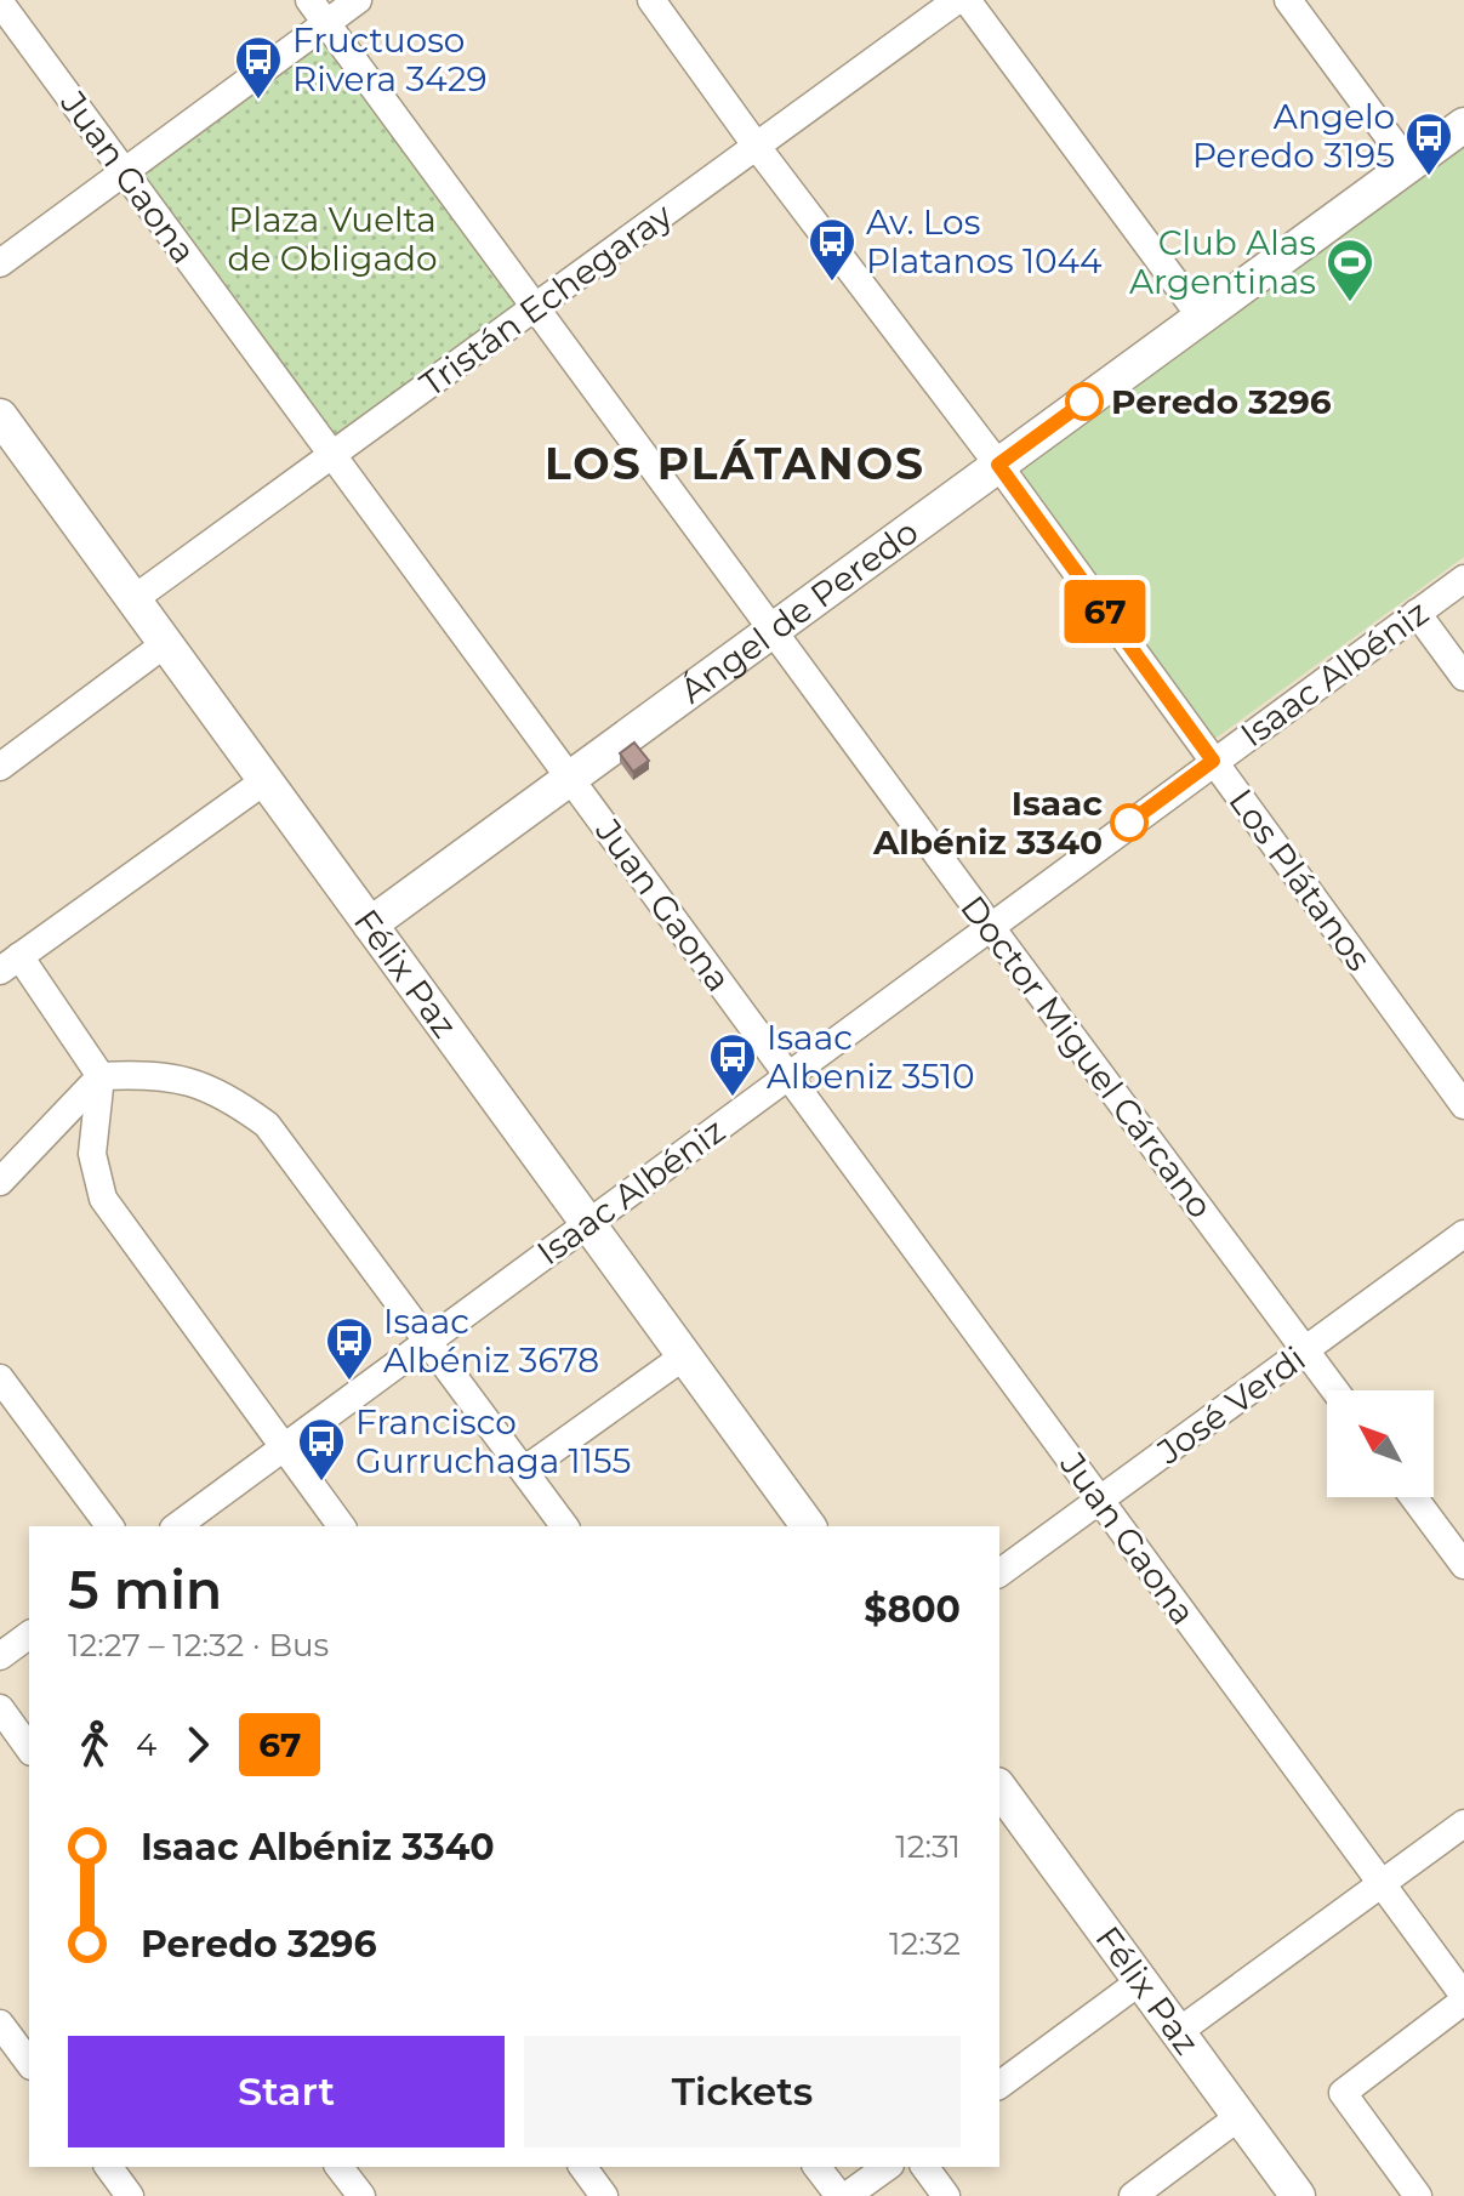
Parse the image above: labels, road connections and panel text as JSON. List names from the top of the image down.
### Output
{
  "streets": {
    "main road": ["Ángel de Peredo", "Félix Paz"],
    "street": [
      "Juan Gaona",
      "Tristán Echegaray",
      "Isaac Albéniz",
      "Los Plátanos",
      "Doctor Miguel Cárcano",
      "José Verdi"
    ]
  },
  "crossings": [
    ["Juan Gaona", "Tristán Echegaray"],
    ["Juan Gaona", "Ángel de Peredo"],
    ["Juan Gaona", "Isaac Albéniz"],
    ["Juan Gaona", "José Verdi"],
    ["Tristán Echegaray", "Los Plátanos"],
    ["Tristán Echegaray", "Félix Paz"],
    ["Tristán Echegaray", "Doctor Miguel Cárcano"],
    ["Ángel de Peredo", "Los Plátanos"],
    ["Ángel de Peredo", "Félix Paz"],
    ["Ángel de Peredo", "Doctor Miguel Cárcano"],
    ["Isaac Albéniz", "Los Plátanos"],
    ["Isaac Albéniz", "Félix Paz"],
    ["Isaac Albéniz", "Doctor Miguel Cárcano"],
    ["Doctor Miguel Cárcano", "José Verdi"]
  ],
  "districts": ["LOS PLÁTANOS"],
  "parks": ["Plaza Vuelta de Obligado"],
  "places": {
    "bus stop": [
      "Fructuoso Rivera 3429",
      "Angelo Peredo 3195",
      "Av. Los Platanos 1044",
      "Isaac Albeniz 3510",
      "Isaac Albéniz 3678",
      "Francisco Gurruchaga 1155"
    ],
    "sports": ["Club Alas Argentinas"],
    "other": ["Peredo 3296", "Isaac Albéniz 3340"]
  },
  "lines": ["bus line 67"],
  "north": "top left",
  "page": {
    "on_map": "67",
    "heading": ["5 min", "12:27 – 12:32 · Bus", "$800"],
    "legs": ["4", "67"],
    "list": [
      {
        "name": "Isaac Albéniz 3340",
        "value": "12:31"
      },
      {
        "name": "Peredo 3296",
        "value": "12:32"
      }
    ],
    "buttons": ["Start", "Tickets"]
  }
}
